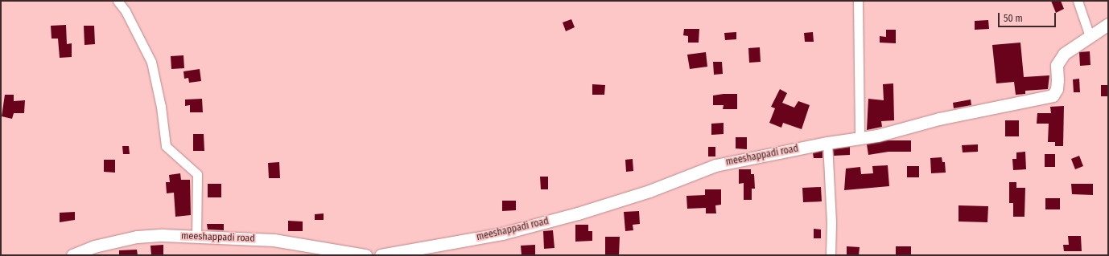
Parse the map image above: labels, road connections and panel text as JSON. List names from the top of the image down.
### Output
{
  "streets": {
    "street": ["meeshappadi road"]
  },
  "scale_bar": "50 m"
}
